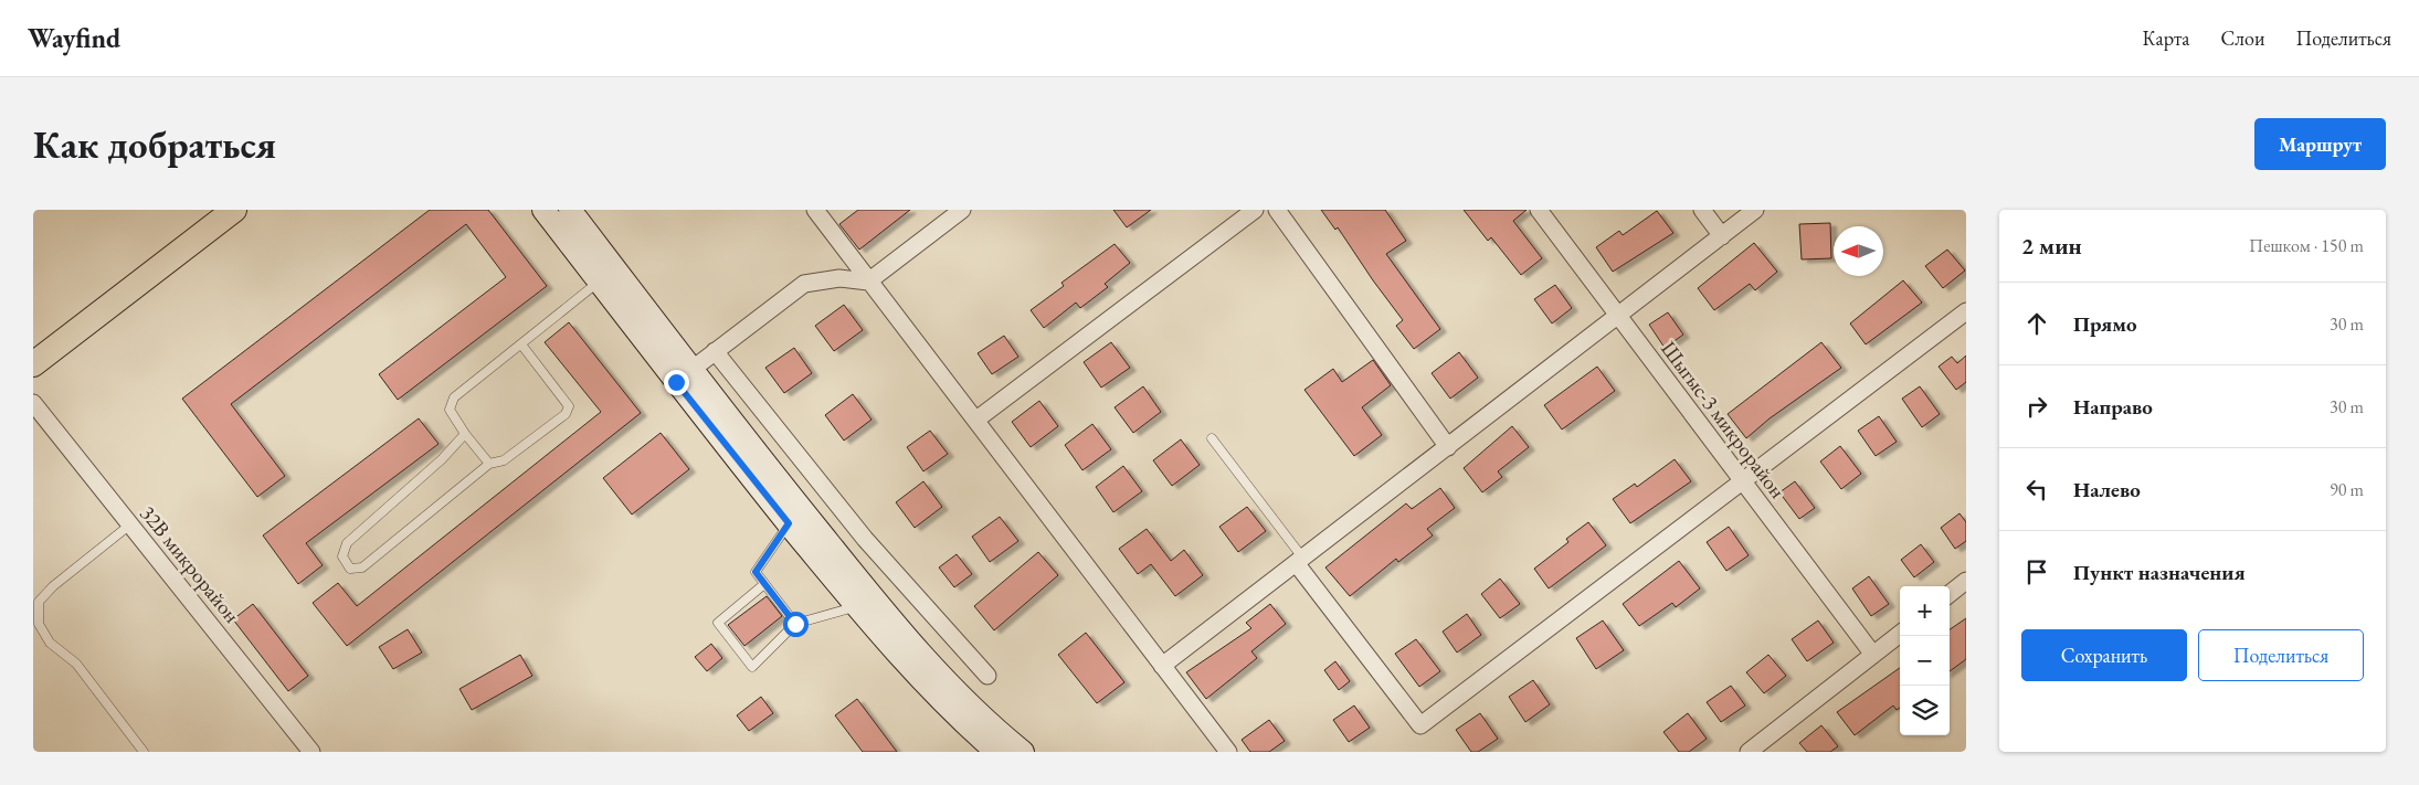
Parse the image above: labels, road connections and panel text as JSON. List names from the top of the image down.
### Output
{
  "streets": {
    "street": ["Шыгыс-3 микрорайон", "32В микрорайон"]
  },
  "north": "left",
  "page": {
    "header": "Wayfind",
    "nav": ["Карта", "Слои", "Поделиться"],
    "buttons": [
      "Маршрут",
      ["Сохранить", "Поделиться"]
    ],
    "title": "Как добраться",
    "heading": ["2 мин", "Пешком · 150 m"],
    "list": [
      ["Прямо", "30 m"],
      ["Направо", "30 m"],
      ["Налево", "90 m"],
      "Пункт назначения"
    ],
    "map_buttons": ["+", "−"]
  }
}
